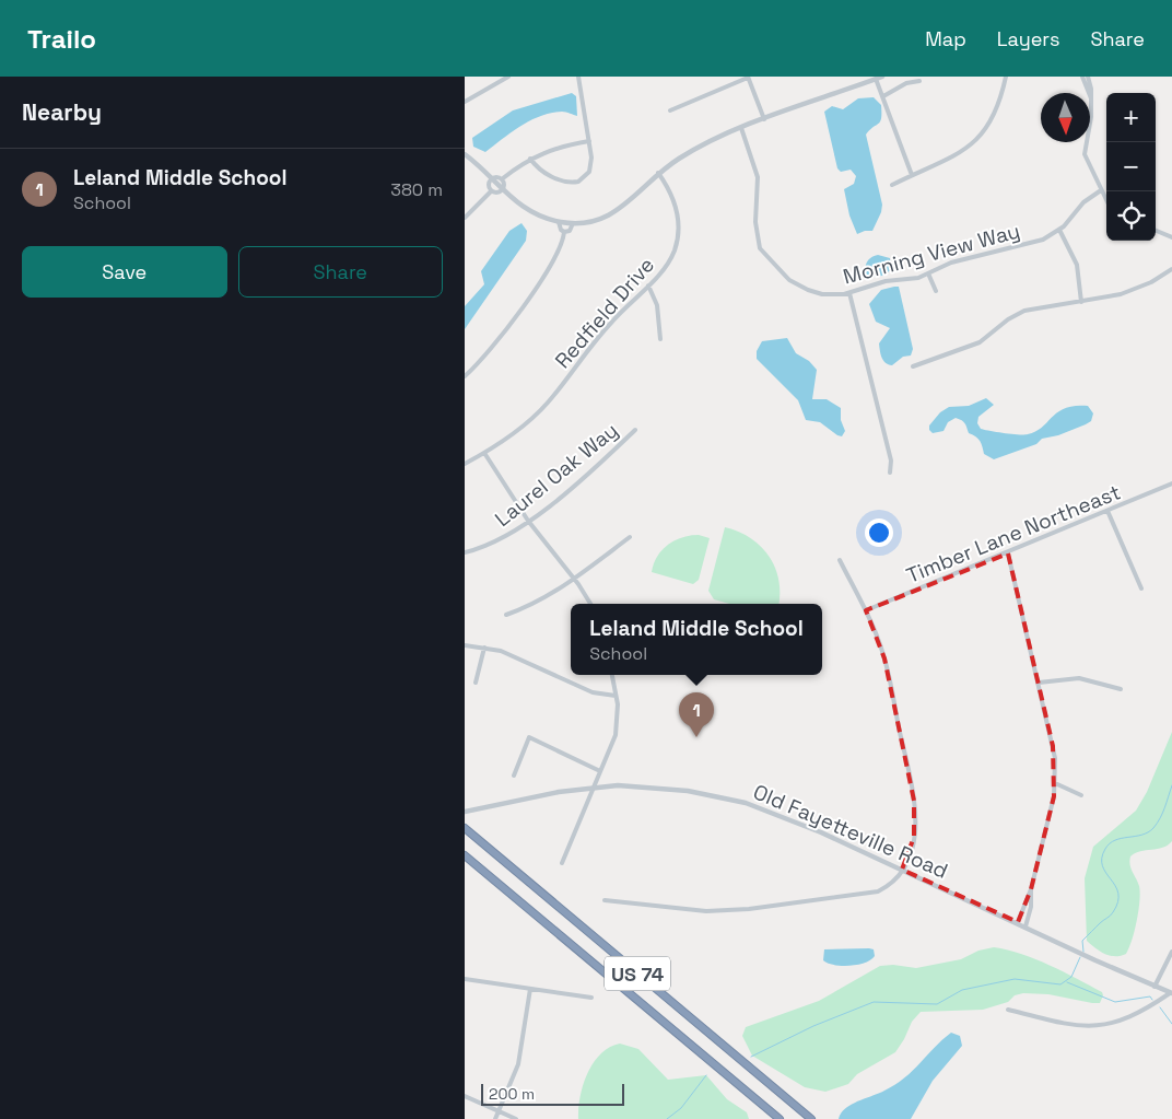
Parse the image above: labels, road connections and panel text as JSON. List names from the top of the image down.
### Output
{
  "streets": {
    "highway": ["US 74"],
    "street": [
      "Morning View Way",
      "Redfield Drive",
      "Laurel Oak Way",
      "Timber Lane Northeast",
      "Old Fayetteville Road"
    ]
  },
  "scale_bar": "200 m",
  "north": "bottom",
  "page": {
    "header": "Trailo",
    "nav": ["Map", "Layers", "Share"],
    "heading": "Nearby",
    "map_buttons": ["+", "−"],
    "list": [
      {
        "mark": "1",
        "name": "Leland Middle School",
        "note": "School",
        "value": "380 m"
      }
    ],
    "buttons": ["Save", "Share"],
    "popup": ["Leland Middle School", "School"],
    "pins": "1",
    "scale": "200 m"
  }
}
